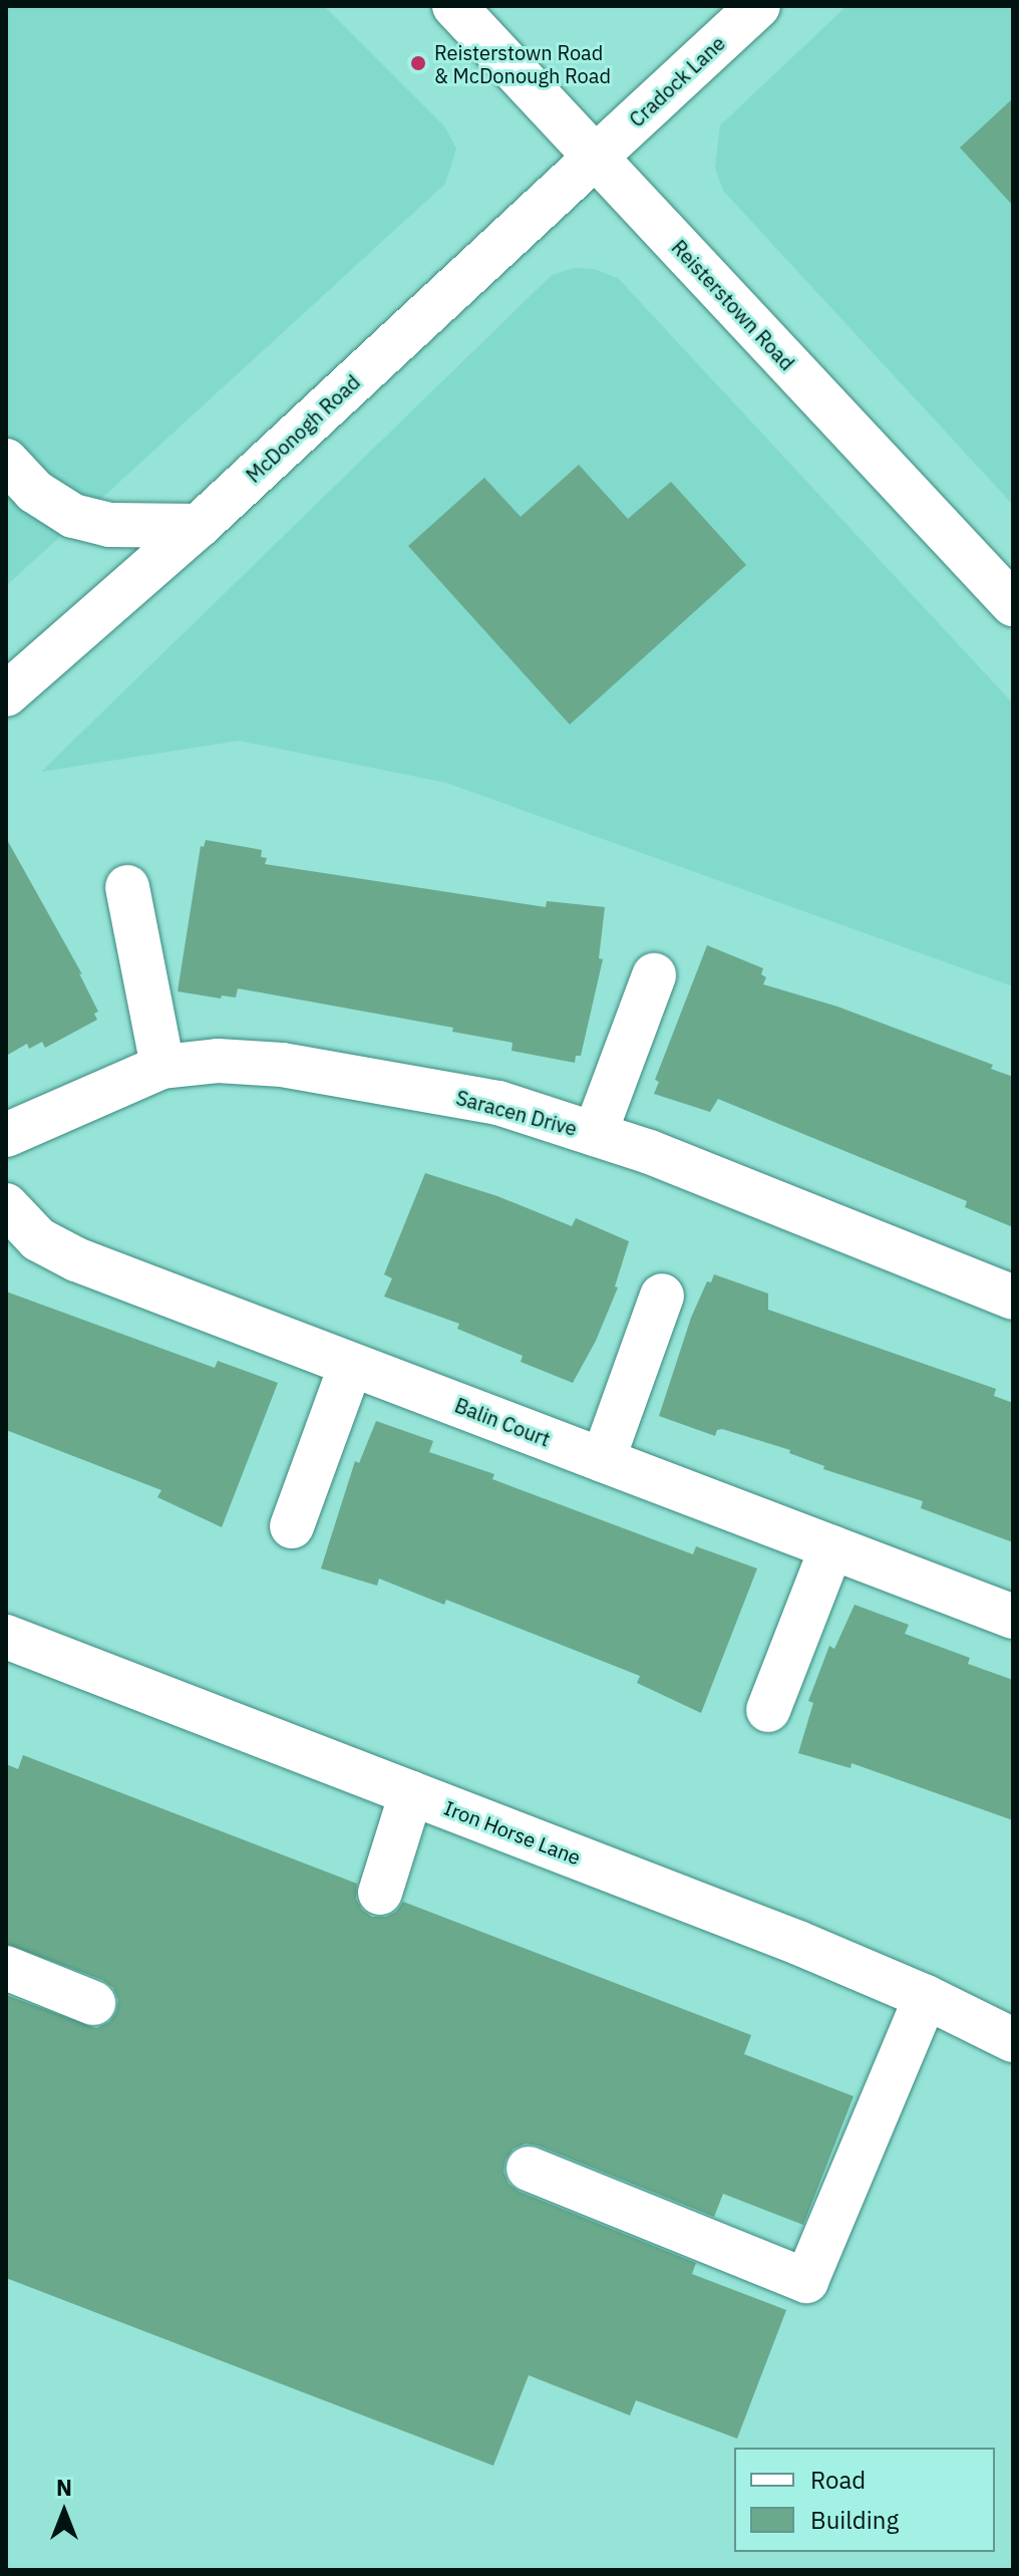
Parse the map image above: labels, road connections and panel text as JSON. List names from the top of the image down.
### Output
{
  "streets": {
    "street": [
      "Cradock Lane",
      "Reisterstown Road",
      "McDonogh Road",
      "Saracen Drive",
      "Balin Court",
      "Iron Horse Lane"
    ]
  },
  "crossings": [
    ["Cradock Lane", "Reisterstown Road"],
    ["Cradock Lane", "McDonogh Road"],
    ["Reisterstown Road", "McDonogh Road"]
  ],
  "places": ["Reisterstown Road & McDonough Road"],
  "legend": ["Road", "Building"],
  "north": "top"
}
